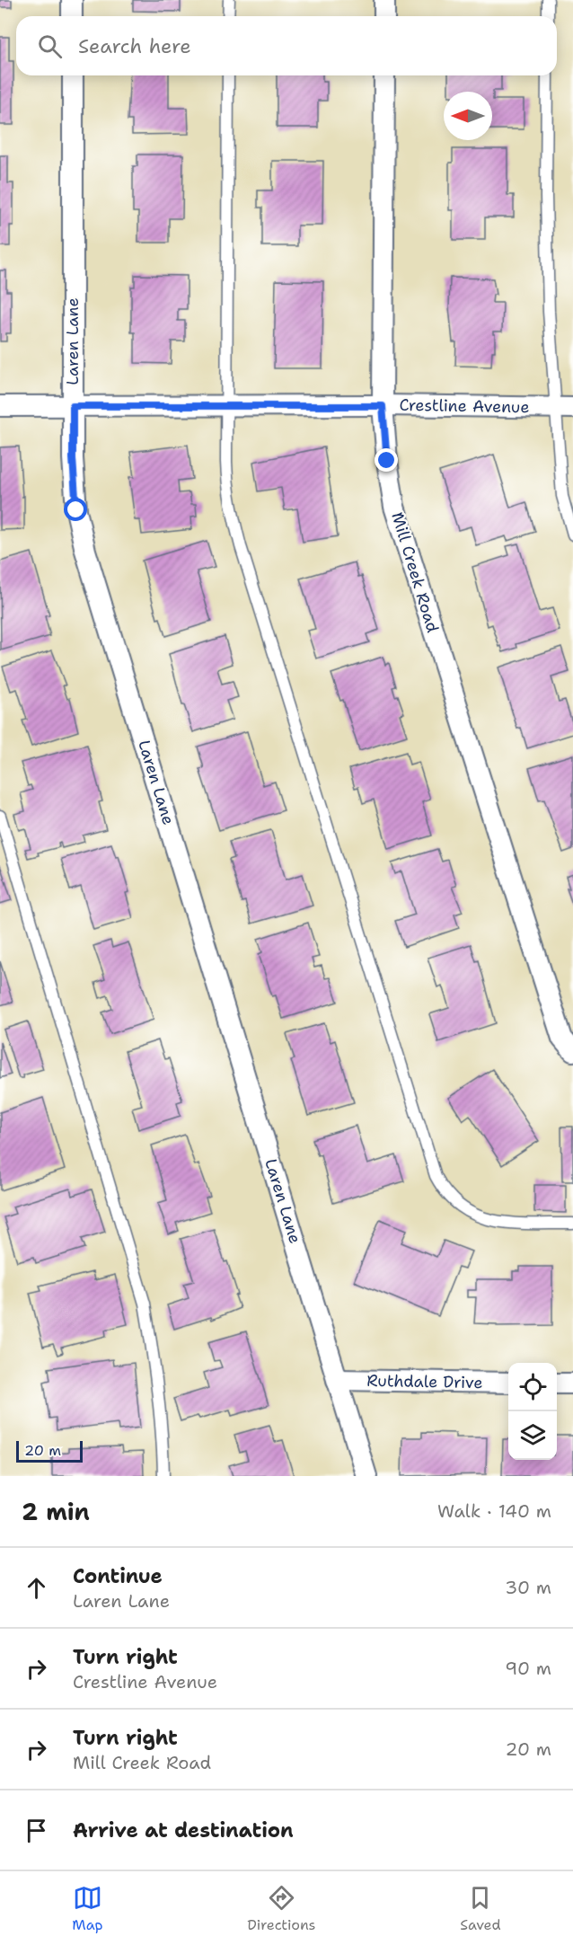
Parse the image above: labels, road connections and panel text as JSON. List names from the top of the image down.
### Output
{
  "streets": {
    "street": [
      "Laren Lane",
      "Crestline Avenue",
      "Mill Creek Road",
      "Ruthdale Drive"
    ]
  },
  "crossings": [
    ["Laren Lane", "Crestline Avenue"],
    ["Laren Lane", "Ruthdale Drive"],
    ["Crestline Avenue", "Mill Creek Road"]
  ],
  "scale_bar": "20 m",
  "north": "left",
  "page": {
    "search": "Search here",
    "scale": "20 m",
    "heading": ["2 min", "Walk · 140 m"],
    "list": [
      ["Continue", "Laren Lane", "30 m"],
      ["Turn right", "Crestline Avenue", "90 m"],
      ["Turn right", "Mill Creek Road", "20 m"],
      "Arrive at destination"
    ],
    "nav": ["Map", "Directions", "Saved"]
  }
}
